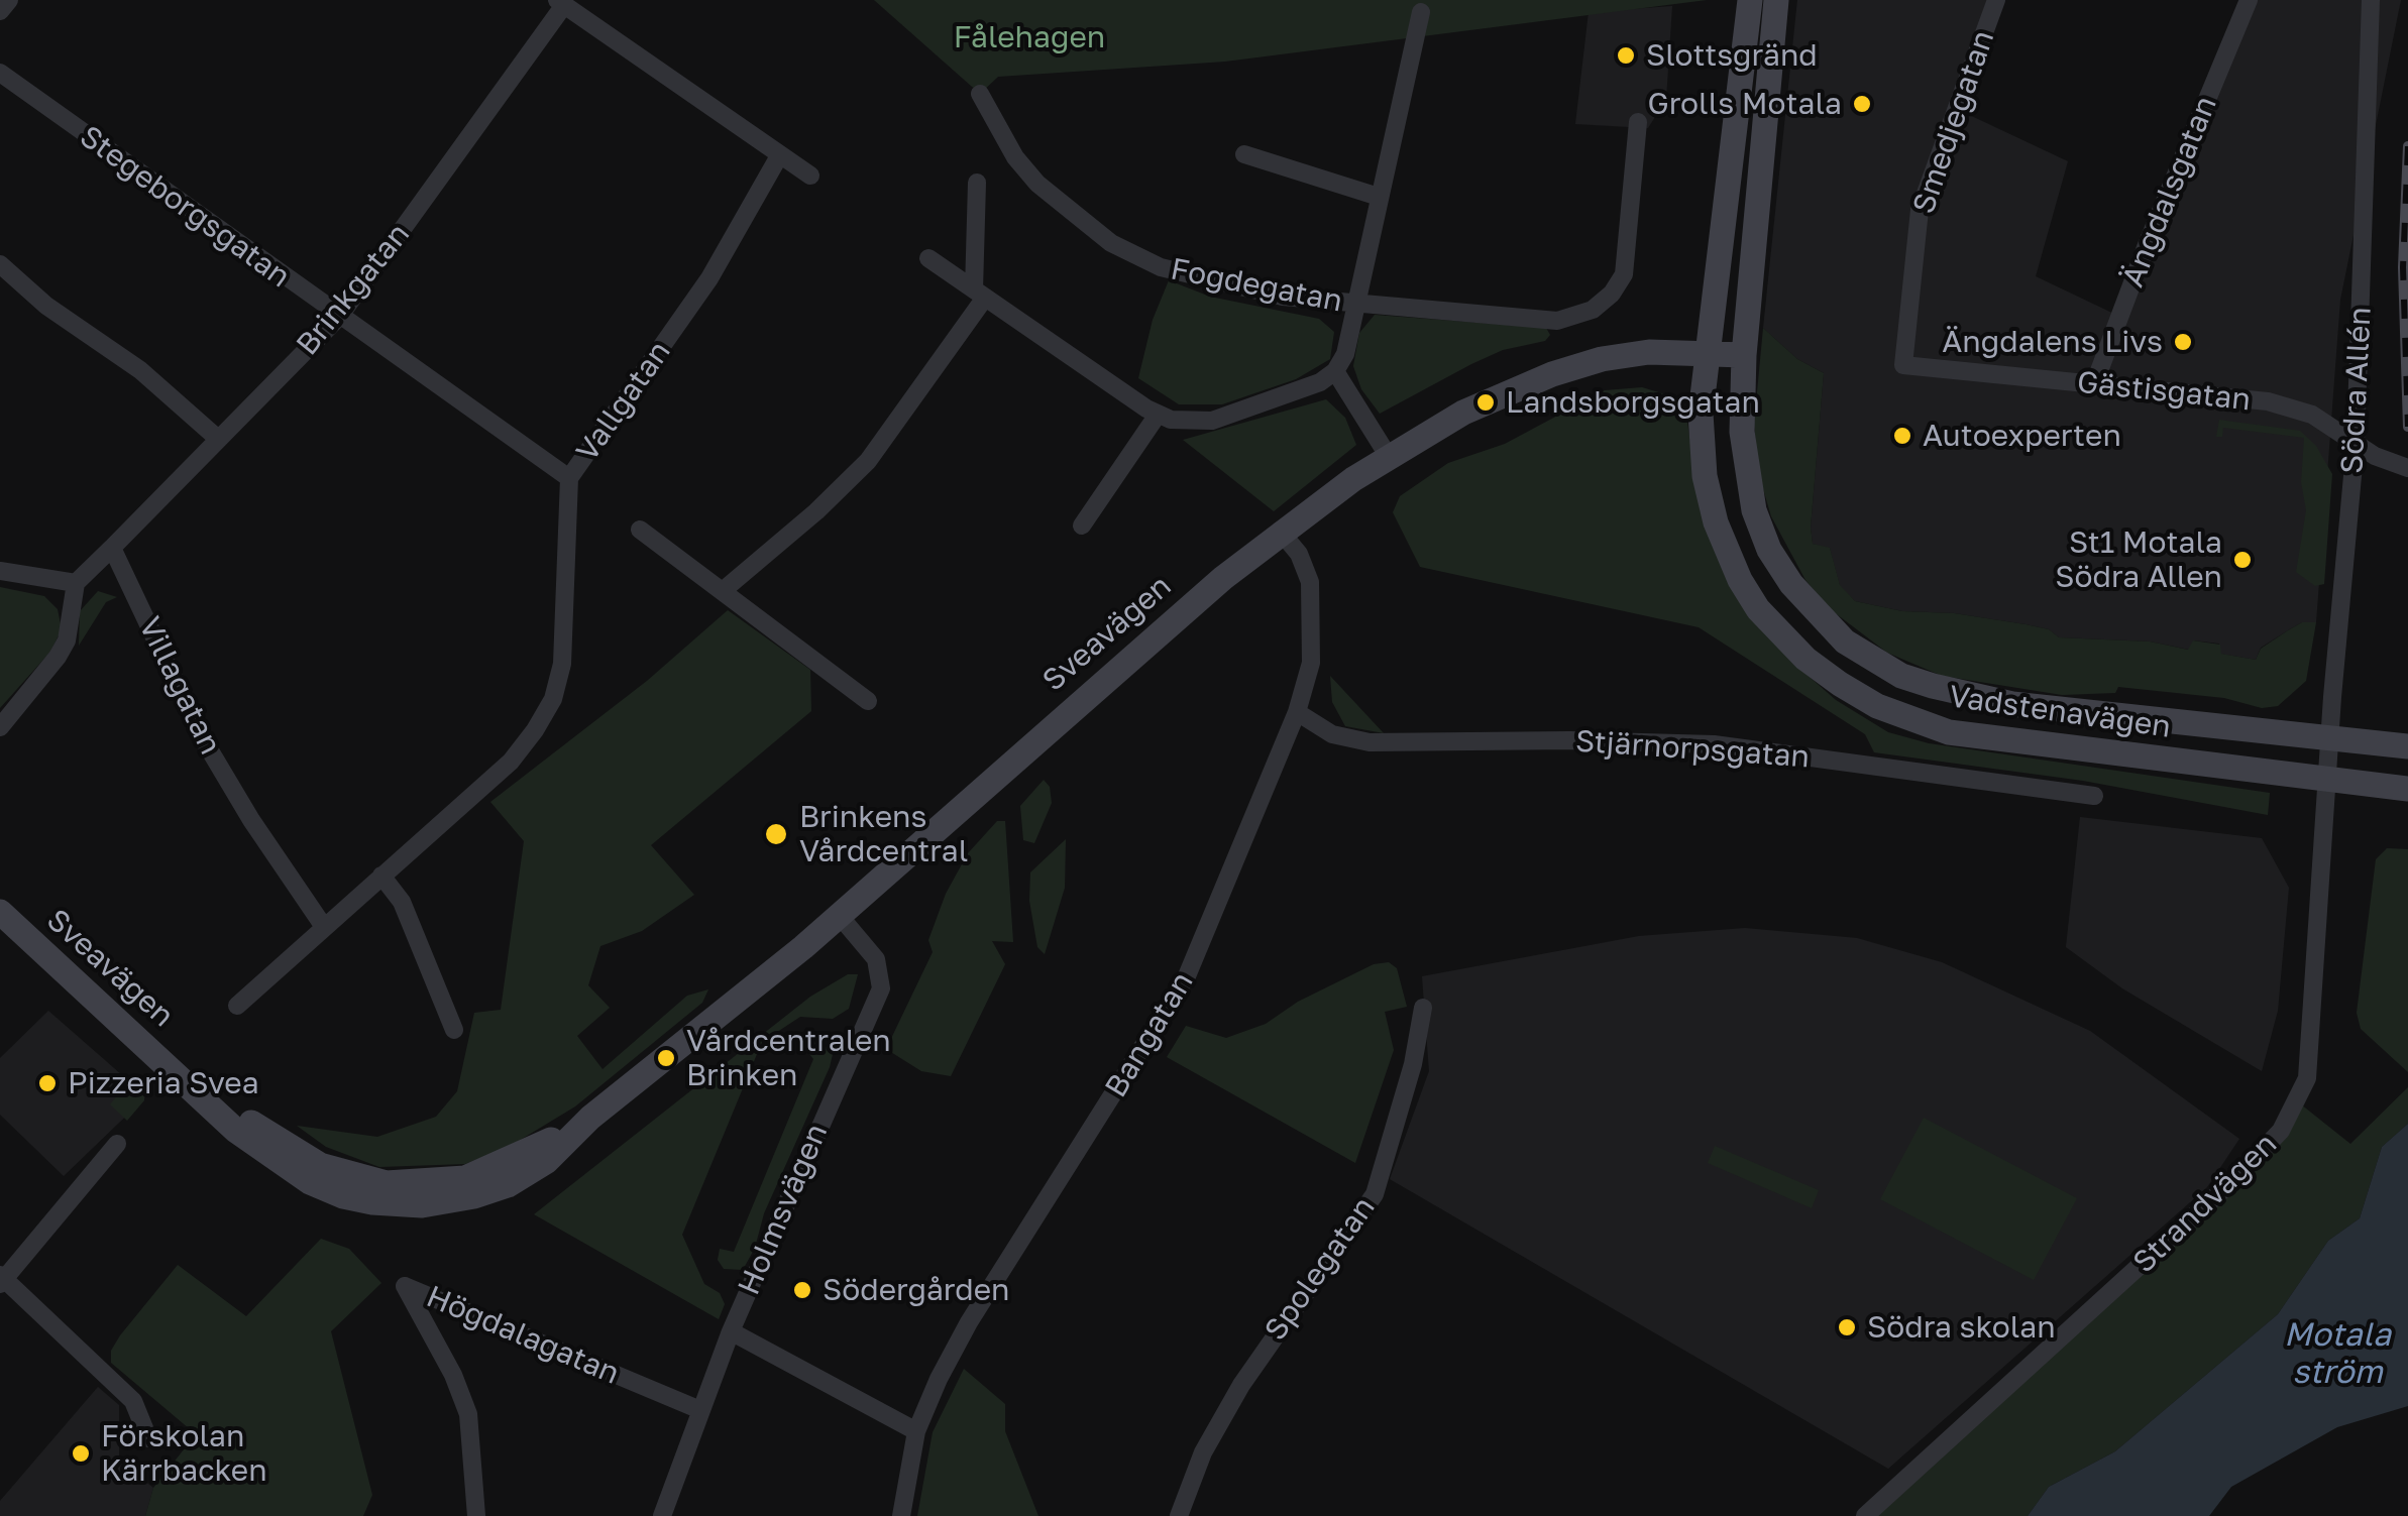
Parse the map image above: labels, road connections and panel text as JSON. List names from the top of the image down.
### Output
{
  "streets": {
    "main road": ["Sveavägen", "Vadstenavägen"],
    "street": [
      "Smedjegatan",
      "Ängdalsgatan",
      "Stegeborgsgatan",
      "Fogdegatan",
      "Brinkgatan",
      "Södra Allén",
      "Gästisgatan",
      "Vallgatan",
      "Villagatan",
      "Stjärnorpsgatan",
      "Bangatan",
      "Strandvägen",
      "Holmsvägen",
      "Spolegatan",
      "Högdalagatan"
    ]
  },
  "crossings": [
    ["Smedjegatan", "Gästisgatan"],
    ["Ängdalsgatan", "Gästisgatan"],
    ["Stegeborgsgatan", "Brinkgatan"],
    ["Stegeborgsgatan", "Vallgatan"],
    ["Brinkgatan", "Villagatan"],
    ["Södra Allén", "Gästisgatan"],
    ["Södra Allén", "Vadstenavägen"],
    ["Södra Allén", "Strandvägen"],
    ["Vallgatan", "Villagatan"],
    ["Sveavägen", "Vadstenavägen"],
    ["Sveavägen", "Bangatan"],
    ["Sveavägen", "Holmsvägen"],
    ["Vadstenavägen", "Strandvägen"],
    ["Stjärnorpsgatan", "Bangatan"],
    ["Holmsvägen", "Högdalagatan"]
  ],
  "water": ["Motala ström"],
  "parks": ["Fålehagen"],
  "places": [
    "Slottsgränd",
    "Grolls Motala",
    "Ängdalens Livs",
    "Landsborgsgatan",
    "Autoexperten",
    "St1 Motala Södra Allen",
    "Brinkens Vårdcentral",
    "Vårdcentralen Brinken",
    "Pizzeria Svea",
    "Södergården",
    "Södra skolan",
    "Förskolan Kärrbacken"
  ]
}
